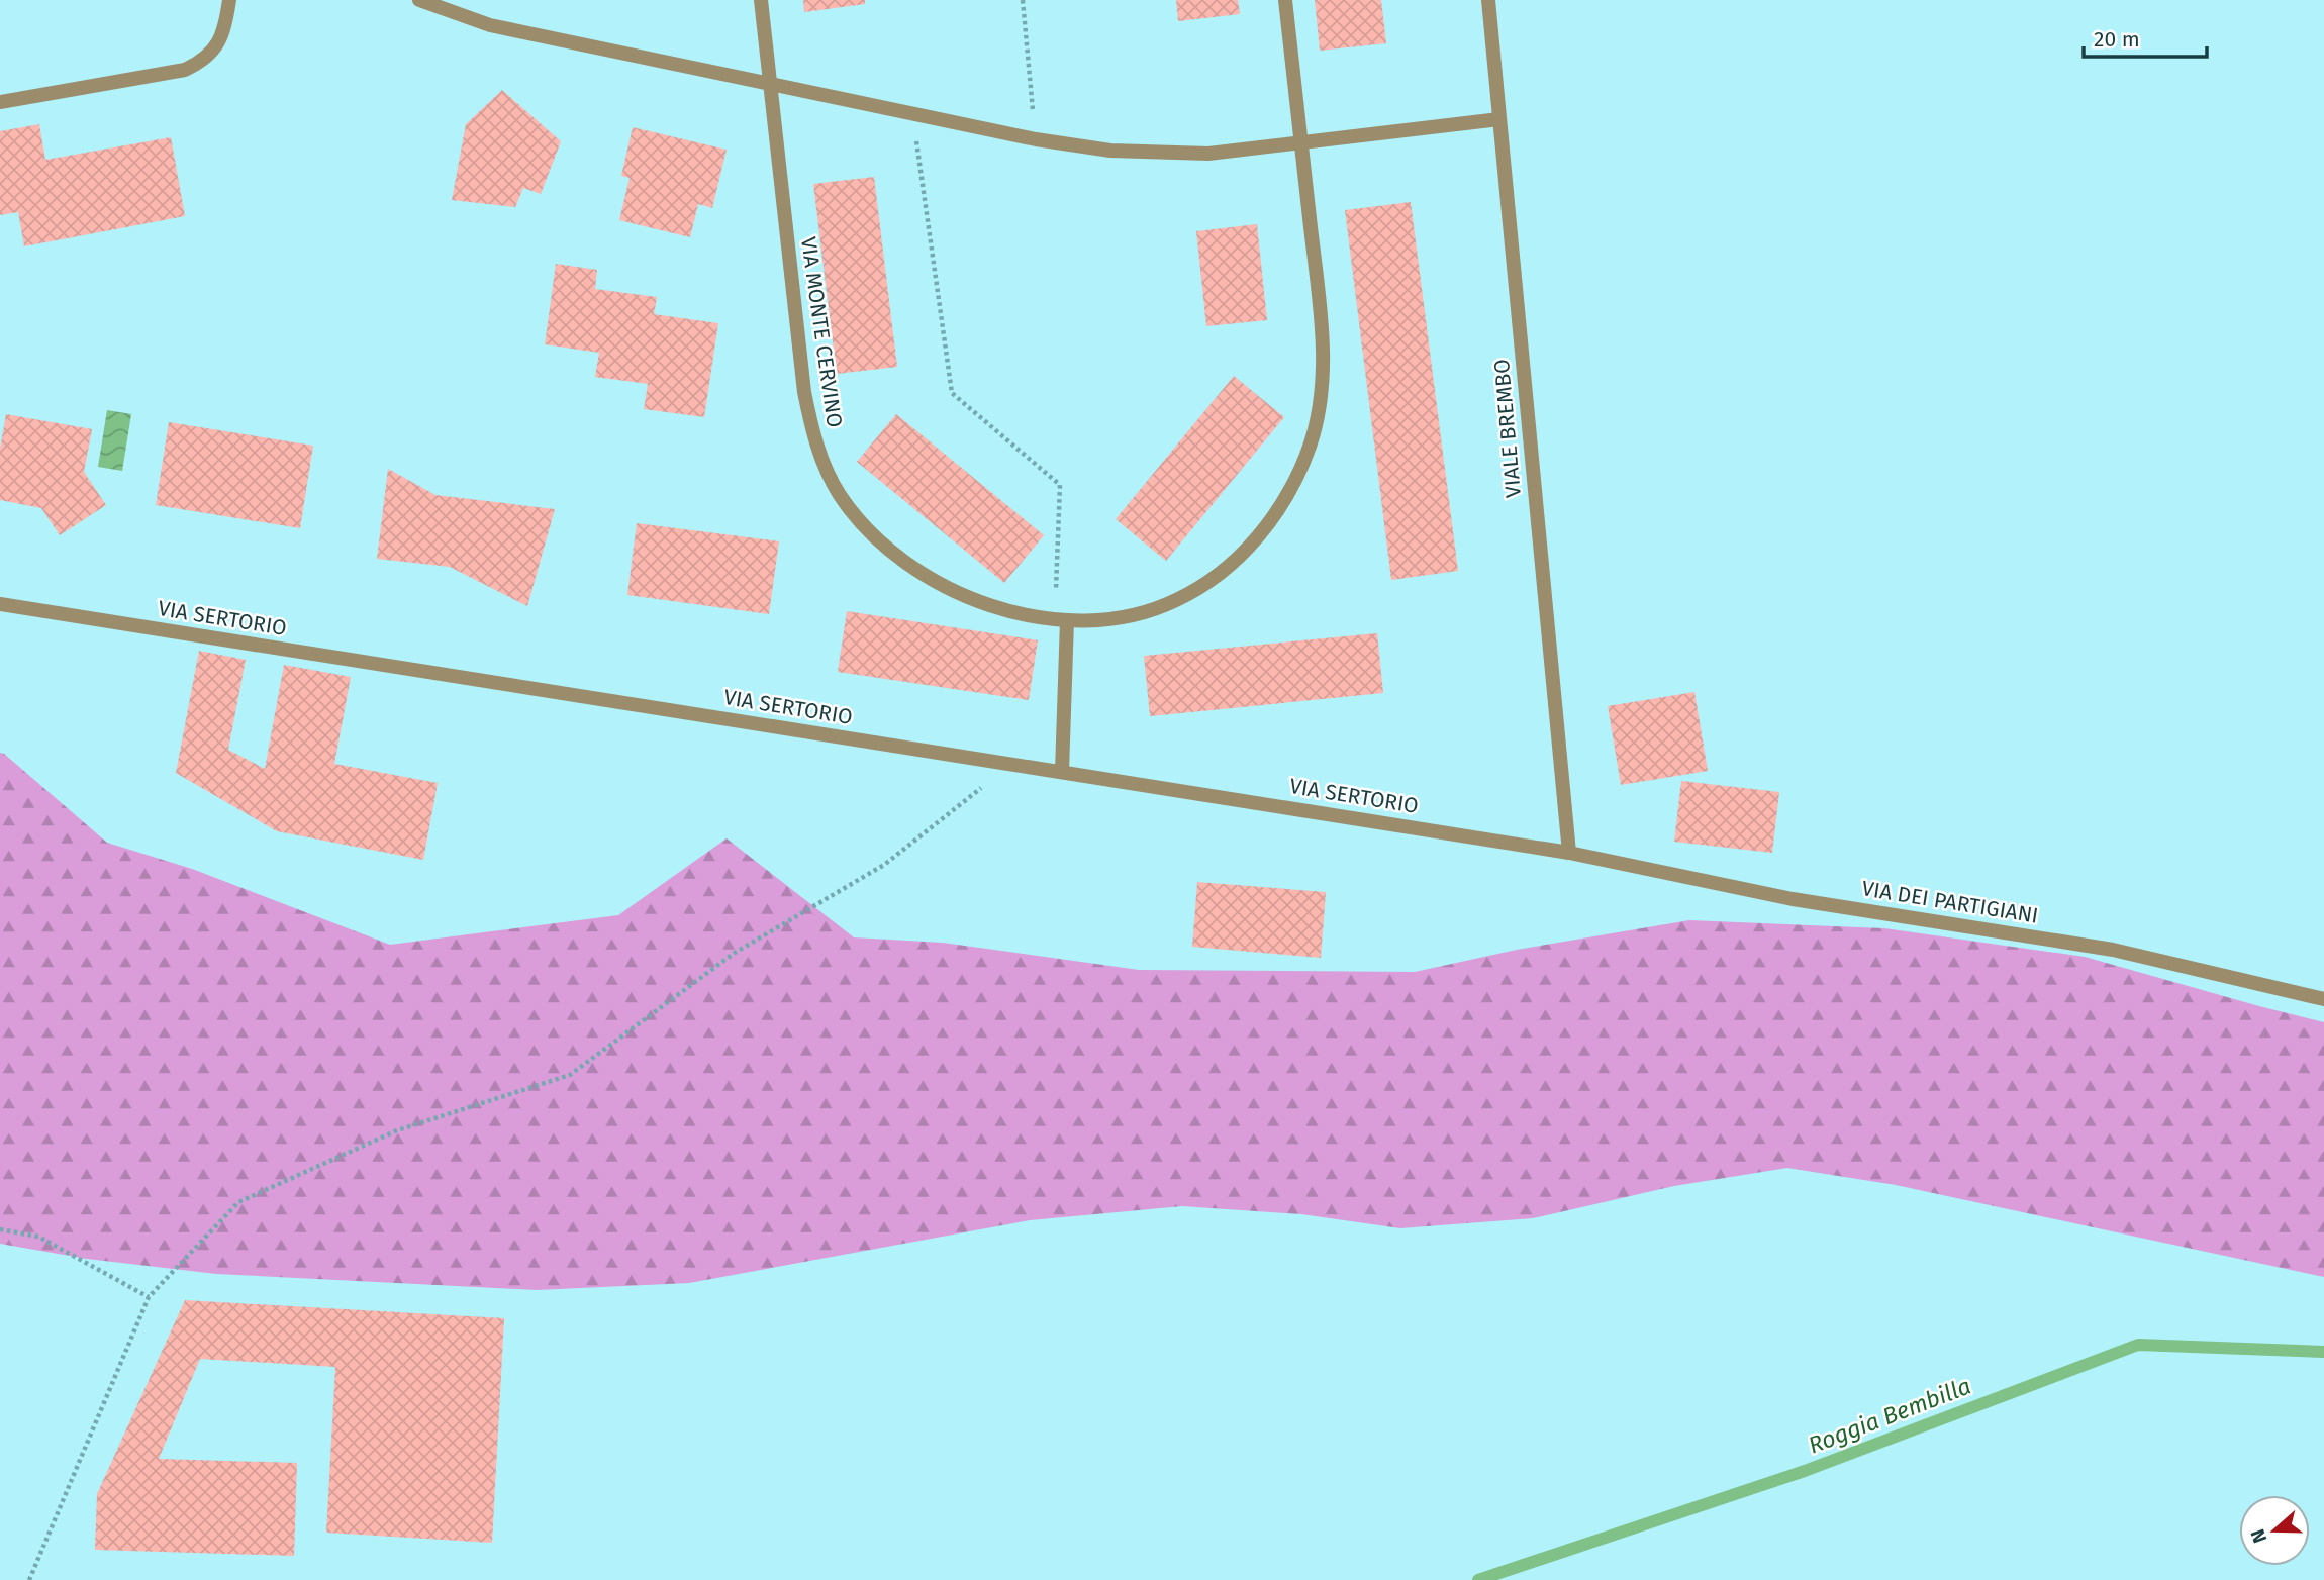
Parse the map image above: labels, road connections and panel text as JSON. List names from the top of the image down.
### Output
{
  "streets": {
    "street": [
      "VIA MONTE CERVINO",
      "VIALE BREMBO",
      "VIA SERTORIO",
      "VIA DEI PARTIGIANI"
    ]
  },
  "crossings": [
    ["VIALE BREMBO", "VIA SERTORIO"],
    ["VIALE BREMBO", "VIA DEI PARTIGIANI"],
    ["VIA SERTORIO", "VIA DEI PARTIGIANI"]
  ],
  "water": ["Roggia Bembilla"],
  "scale_bar": "20 m",
  "north": "left"
}
